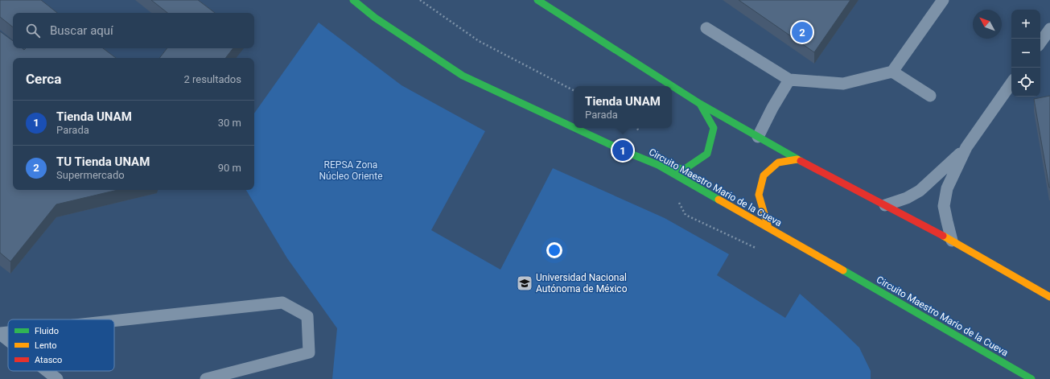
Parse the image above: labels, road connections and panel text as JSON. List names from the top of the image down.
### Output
{
  "streets": {
    "street": ["Circuito Maestro Mario de la Cueva"]
  },
  "parks": ["REPSA Zona Núcleo Oriente"],
  "places": {
    "school or university": ["Universidad Nacional Autónoma de México"]
  },
  "legend": ["Fluido", "Lento", "Atasco"],
  "north": "top left",
  "page": {
    "map_buttons": ["+", "−"],
    "search": "Buscar aquí",
    "pins": ["2", "1"],
    "heading": ["Cerca", "2 resultados"],
    "popup": ["Tienda UNAM", "Parada"],
    "list": [
      {
        "mark": "1",
        "name": "Tienda UNAM",
        "note": "Parada",
        "value": "30 m"
      },
      {
        "mark": "2",
        "name": "TU Tienda UNAM",
        "note": "Supermercado",
        "value": "90 m"
      }
    ]
  }
}
